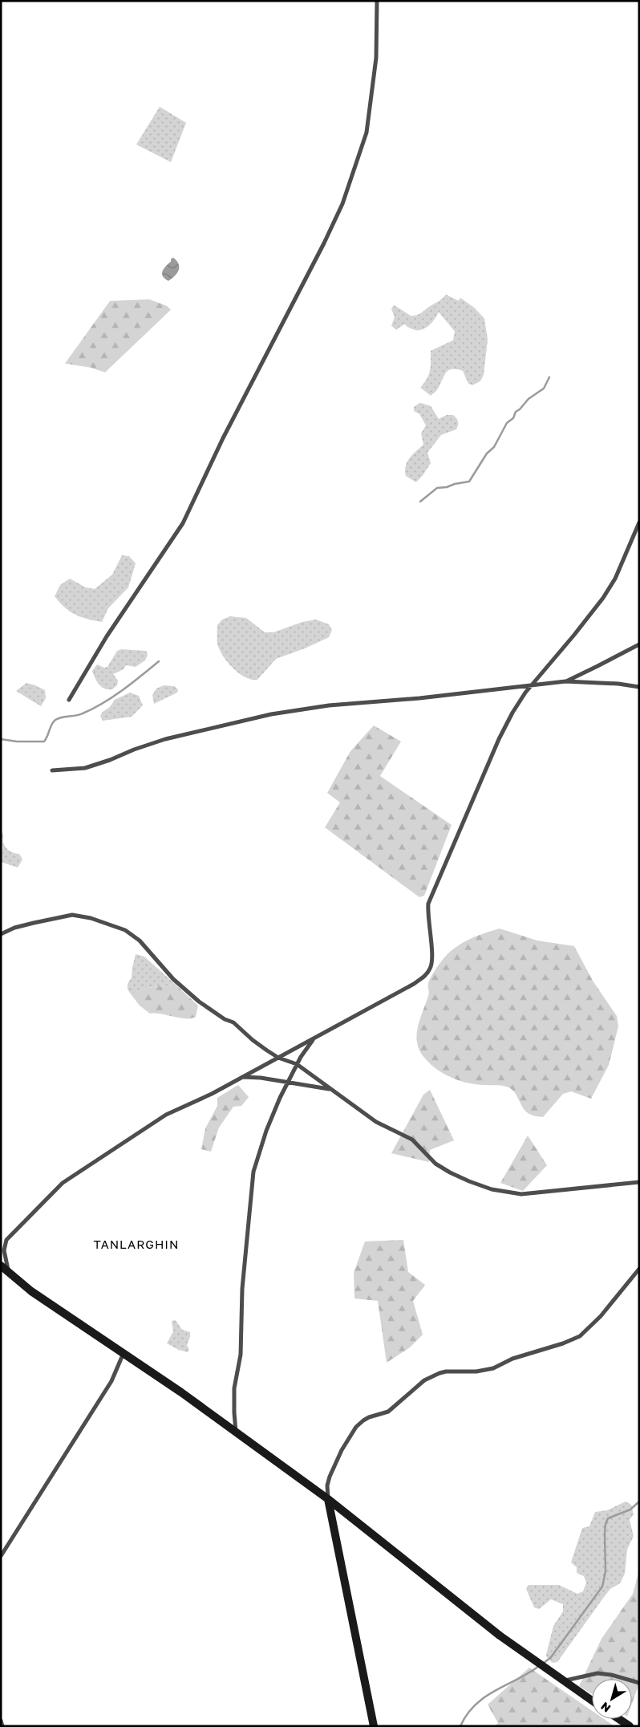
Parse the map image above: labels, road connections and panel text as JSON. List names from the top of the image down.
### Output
{
  "districts": ["TANLARGHIN"],
  "north": "bottom left"
}
